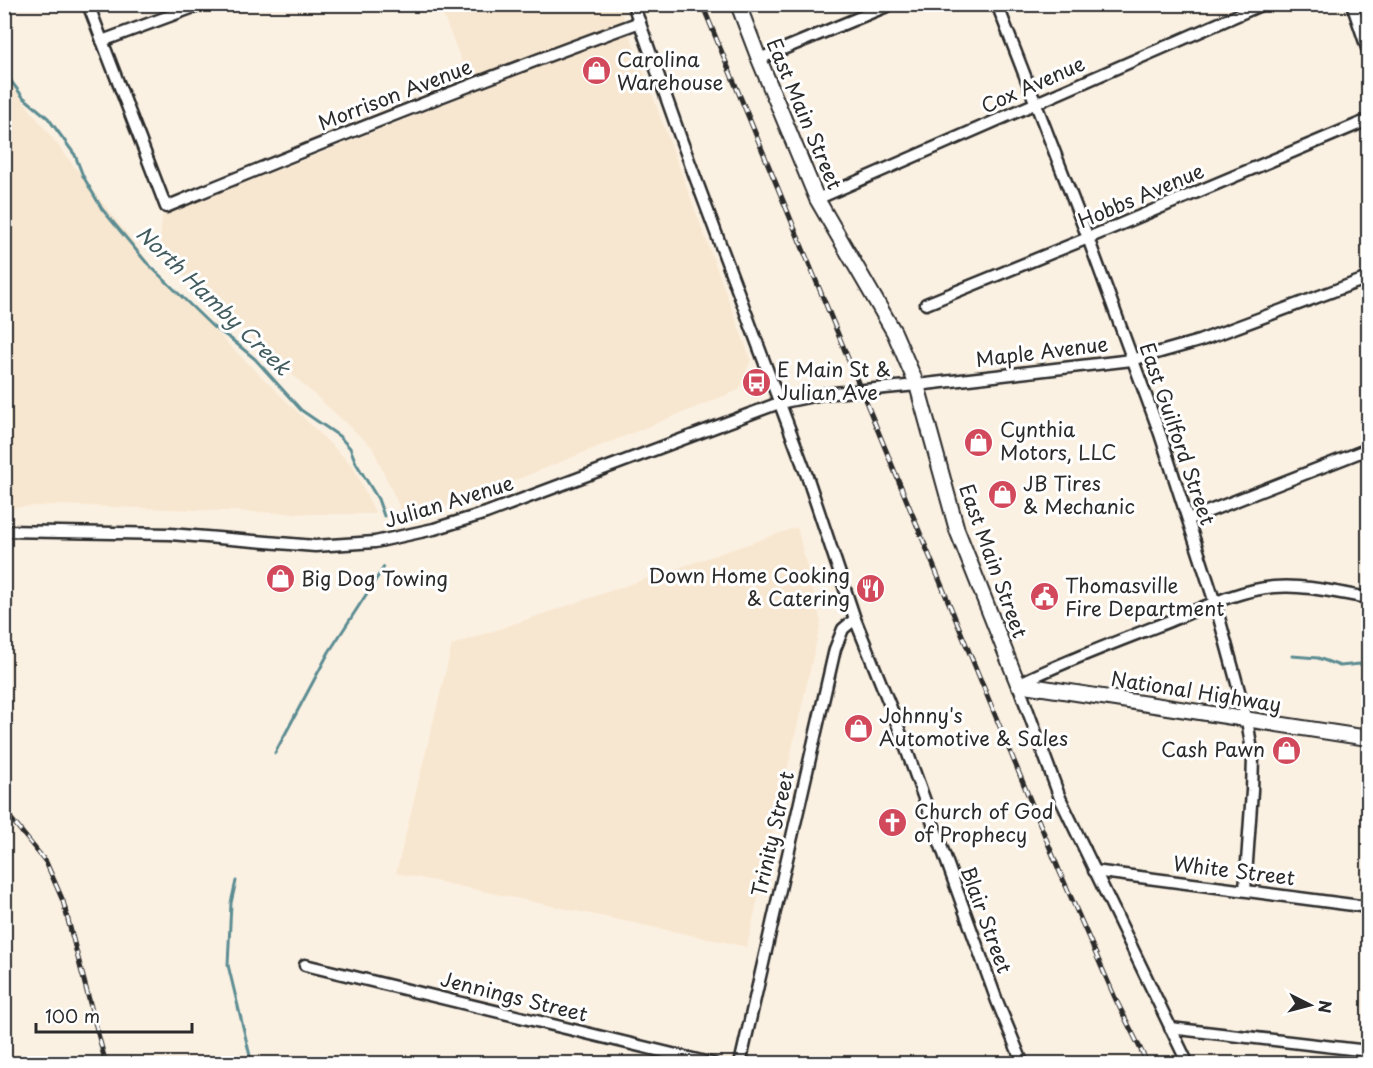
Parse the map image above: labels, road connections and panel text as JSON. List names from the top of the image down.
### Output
{
  "streets": {
    "main road": ["East Main Street", "National Highway"],
    "street": [
      "Cox Avenue",
      "Morrison Avenue",
      "Hobbs Avenue",
      "Maple Avenue",
      "East Guilford Street",
      "Julian Avenue",
      "Trinity Street",
      "White Street",
      "Blair Street",
      "Jennings Street"
    ]
  },
  "crossings": [
    ["Cox Avenue", "East Main Street"],
    ["Cox Avenue", "East Guilford Street"],
    ["East Main Street", "Maple Avenue"],
    ["East Main Street", "National Highway"],
    ["East Main Street", "White Street"],
    ["Hobbs Avenue", "East Guilford Street"],
    ["Maple Avenue", "East Guilford Street"],
    ["Maple Avenue", "Julian Avenue"],
    ["East Guilford Street", "National Highway"],
    ["East Guilford Street", "White Street"],
    ["Trinity Street", "Blair Street"]
  ],
  "water": ["North Hamby Creek"],
  "places": {
    "shop": [
      "Carolina Warehouse",
      "Cynthia Motors, LLC",
      "JB Tires & Mechanic",
      "Big Dog Towing",
      "Johnny's Automotive & Sales",
      "Cash Pawn"
    ],
    "bus stop": ["E Main St & Julian Ave"],
    "restaurant": ["Down Home Cooking & Catering"],
    "public building": ["Thomasville Fire Department"],
    "church": ["Church of God of Prophecy"]
  },
  "scale_bar": "100 m",
  "north": "right"
}
